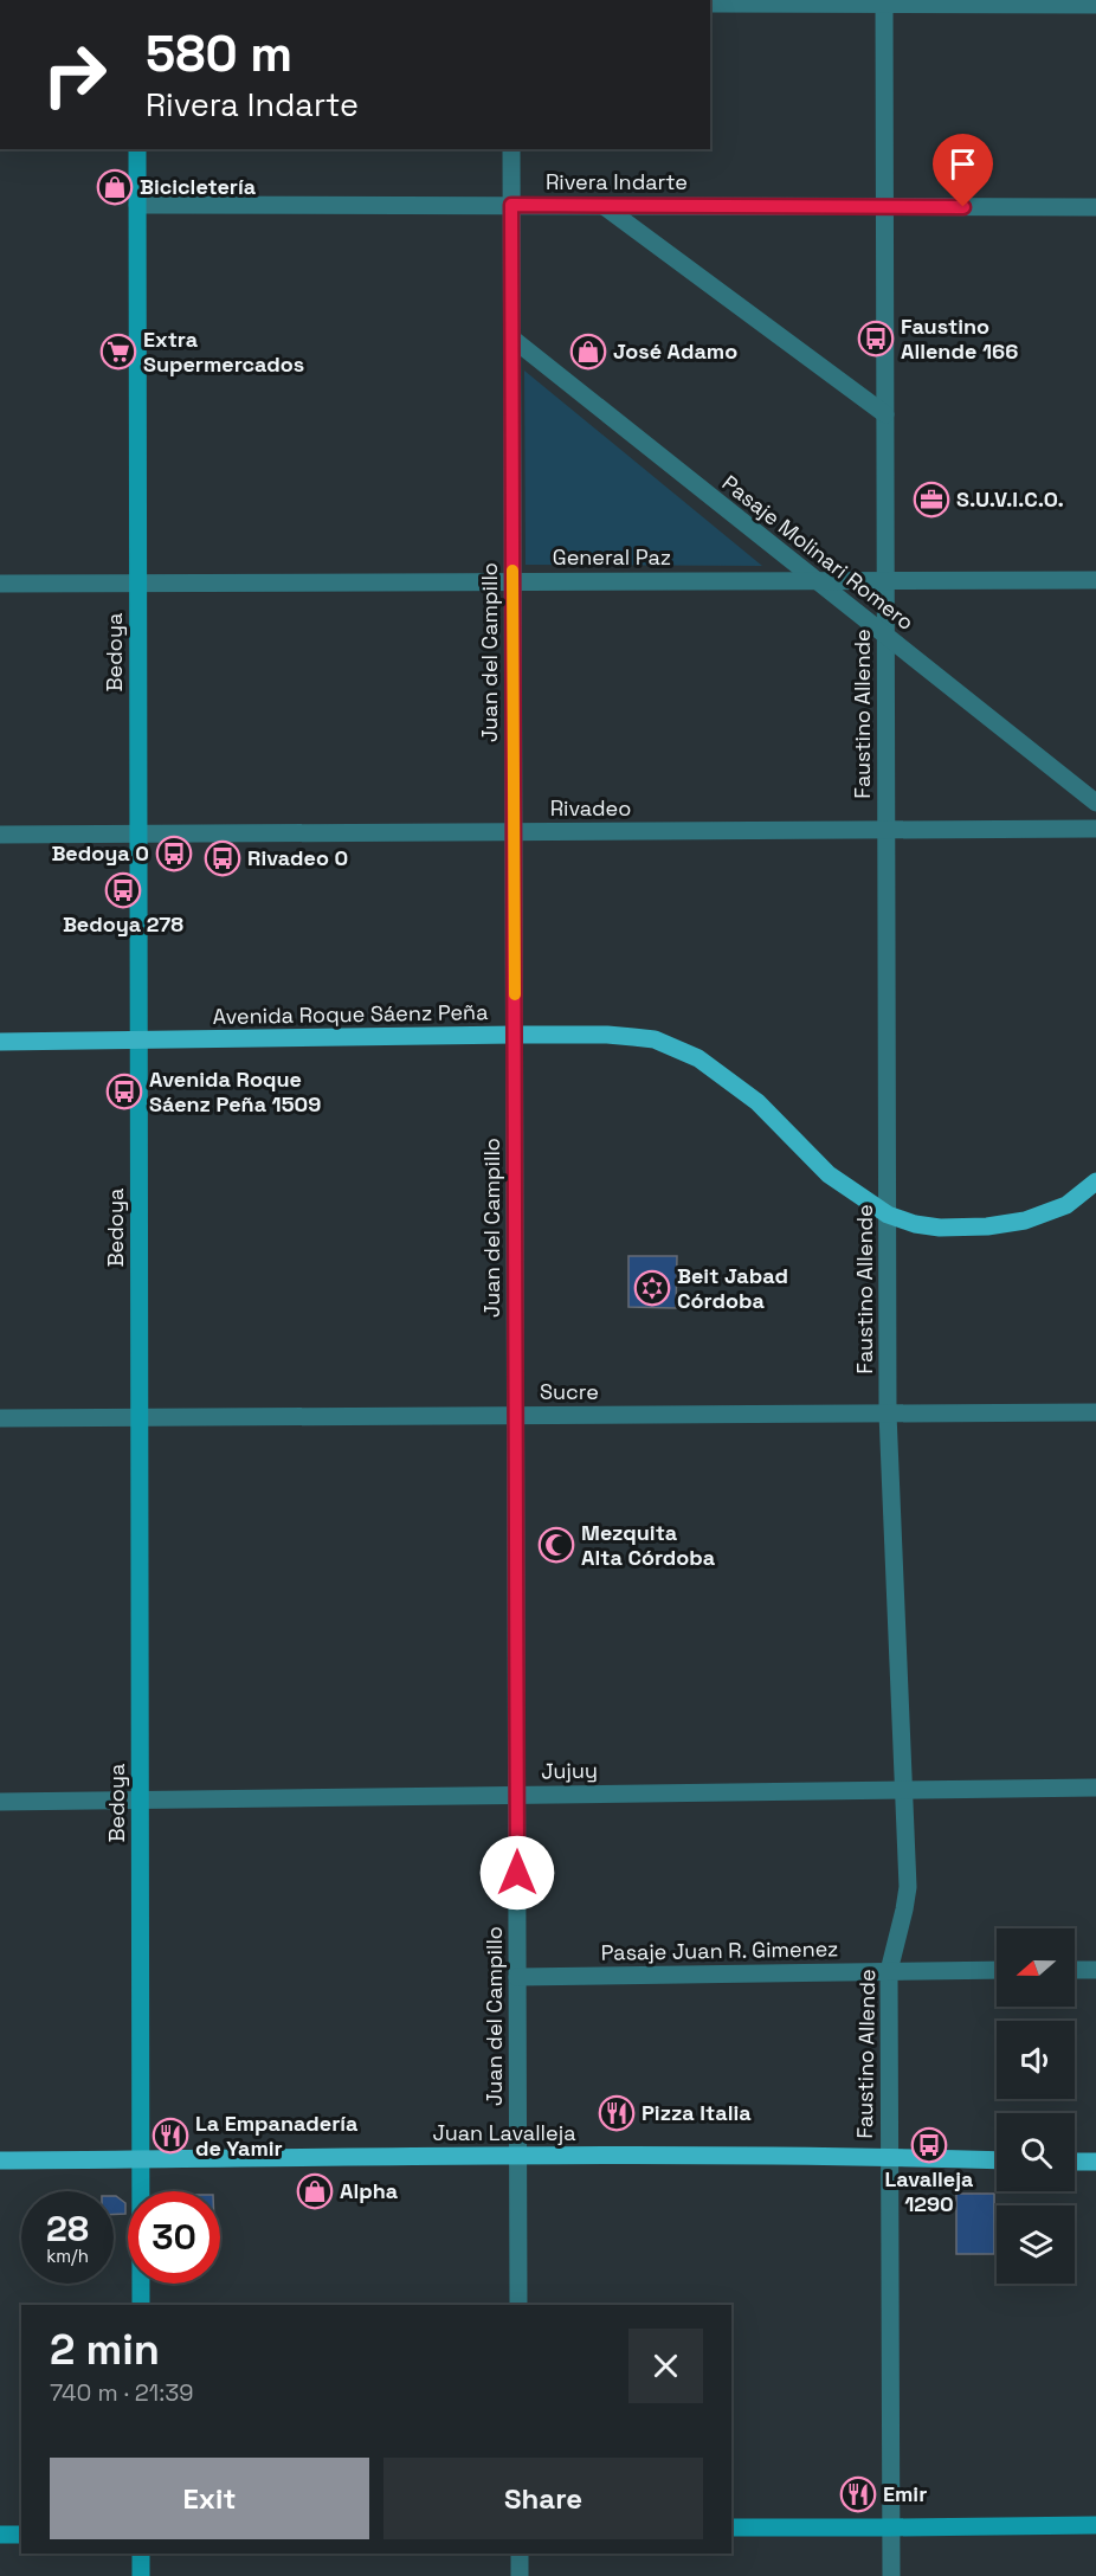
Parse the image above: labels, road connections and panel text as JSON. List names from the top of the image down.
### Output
{
  "streets": {
    "main road": ["Bedoya", "Avenida Roque Sáenz Peña", "Juan Lavalleja"],
    "street": [
      "Rivera Indarte",
      "Pasaje Molinari Romero",
      "General Paz",
      "Juan del Campillo",
      "Faustino Allende",
      "Rivadeo",
      "Sucre",
      "Jujuy",
      "Pasaje Juan R. Gimenez"
    ]
  },
  "crossings": [
    ["Rivera Indarte", "Bedoya"],
    ["Rivera Indarte", "Juan del Campillo"],
    ["Rivera Indarte", "Faustino Allende"],
    ["Pasaje Molinari Romero", "General Paz"],
    ["Pasaje Molinari Romero", "Juan del Campillo"],
    ["Pasaje Molinari Romero", "Faustino Allende"],
    ["General Paz", "Bedoya"],
    ["General Paz", "Juan del Campillo"],
    ["General Paz", "Faustino Allende"],
    ["Bedoya", "Rivadeo"],
    ["Bedoya", "Avenida Roque Sáenz Peña"],
    ["Bedoya", "Sucre"],
    ["Bedoya", "Jujuy"],
    ["Bedoya", "Juan Lavalleja"],
    ["Juan del Campillo", "Rivadeo"],
    ["Juan del Campillo", "Avenida Roque Sáenz Peña"],
    ["Juan del Campillo", "Sucre"],
    ["Juan del Campillo", "Jujuy"],
    ["Juan del Campillo", "Pasaje Juan R. Gimenez"],
    ["Juan del Campillo", "Juan Lavalleja"],
    ["Faustino Allende", "Rivadeo"],
    ["Faustino Allende", "Avenida Roque Sáenz Peña"],
    ["Faustino Allende", "Sucre"],
    ["Faustino Allende", "Jujuy"],
    ["Faustino Allende", "Pasaje Juan R. Gimenez"],
    ["Faustino Allende", "Juan Lavalleja"]
  ],
  "places": {
    "shop": ["Bicicletería", "José Adamo", "Alpha"],
    "bus stop": [
      "Faustino Allende 166",
      "Bedoya 0",
      "Rivadeo 0",
      "Bedoya 278",
      "Avenida Roque Sáenz Peña 1509",
      "Lavalleja 1290"
    ],
    "supermarket": ["Extra Supermercados"],
    "office": ["S.U.V.I.C.O."],
    "synagogue": ["Beit Jabad Córdoba"],
    "mosque": ["Mezquita Alta Córdoba"],
    "restaurant": ["Pizza Italia", "La Empanadería de Yamir", "Emir"]
  },
  "north": "left",
  "page": {
    "turn": ["580 m", "Rivera Indarte"],
    "speed": "28 km/h",
    "limit": "30",
    "heading": ["2 min", "740 m · 21:39"],
    "buttons": ["Exit", "Share"]
  }
}
